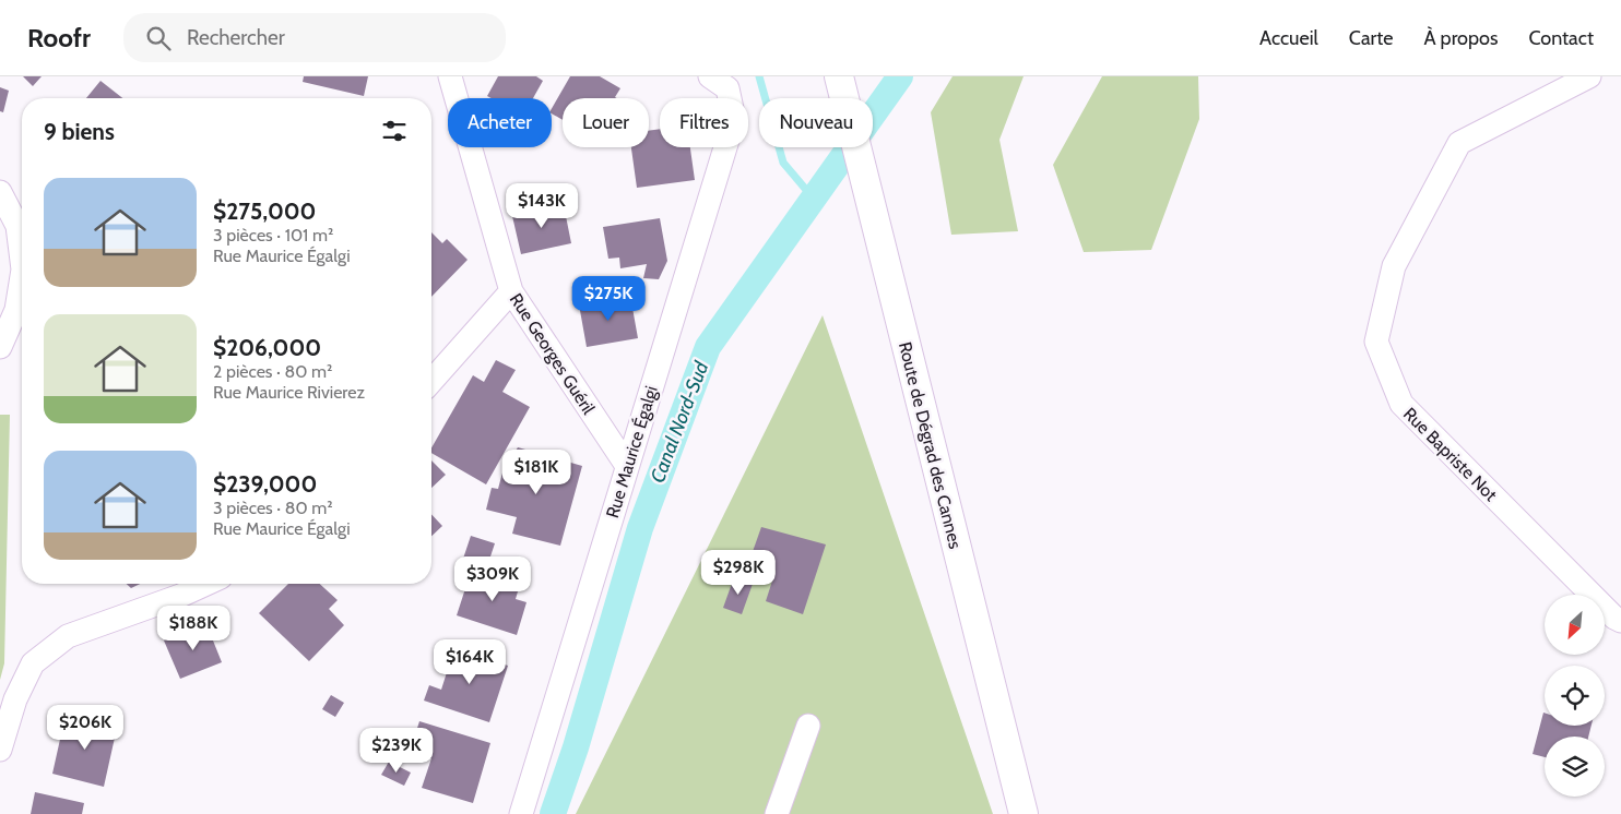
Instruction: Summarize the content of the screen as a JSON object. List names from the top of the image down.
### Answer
{
  "streets": {
    "street": [
      "Rue Georges Guéril",
      "Route de Dégrad des Cannes",
      "Rue Maurice Égalgi",
      "Rue Bapriste Not"
    ]
  },
  "crossings": [
    ["Rue Georges Guéril", "Rue Maurice Égalgi"]
  ],
  "water": ["Canal Nord-Sud"],
  "north": "bottom left",
  "page": {
    "header": "Roofr",
    "search": "Rechercher",
    "nav": [
      "Accueil",
      "Carte",
      "À propos",
      "Contact"
    ],
    "chip": [
      "Acheter",
      "Louer",
      "Filtres",
      "Nouveau"
    ],
    "heading": "9 biens",
    "list": [
      {
        "name": "$275,000",
        "note": "3 pièces · 101 m² · Rue Maurice Égalgi"
      },
      {
        "name": "$206,000",
        "note": "2 pièces · 80 m² · Rue Maurice Rivierez"
      },
      {
        "name": "$239,000",
        "note": "3 pièces · 80 m² · Rue Maurice Égalgi"
      }
    ],
    "price": [
      "$143K",
      "$275K",
      "$181K",
      "$298K",
      "$309K",
      "$188K",
      "$164K",
      "$206K",
      "$239K"
    ]
  }
}
